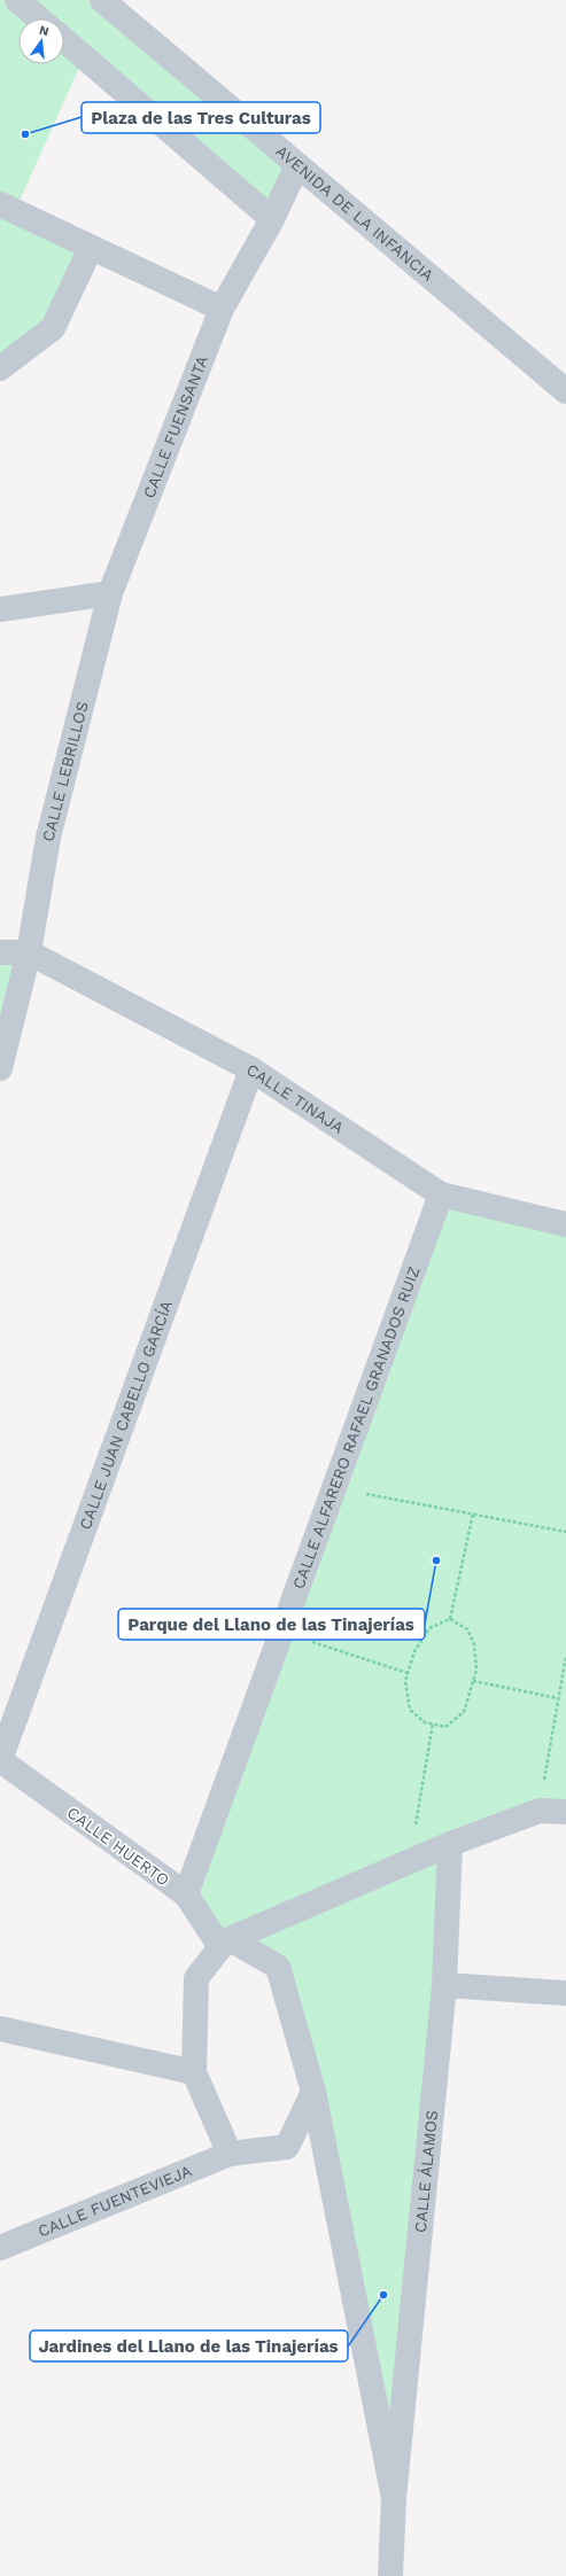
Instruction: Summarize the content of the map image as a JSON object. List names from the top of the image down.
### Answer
{
  "streets": {
    "street": [
      "AVENIDA DE LA INFANCIA",
      "CALLE FUENSANTA",
      "CALLE LEBRILLOS",
      "CALLE TINAJA",
      "CALLE JUAN CABELLO GARCÍA",
      "CALLE ALFARERO RAFAEL GRANADOS RUIZ",
      "CALLE HUERTO",
      "CALLE ÁLAMOS",
      "CALLE FUENTEVIEJA"
    ]
  },
  "crossings": [
    ["AVENIDA DE LA INFANCIA", "CALLE FUENSANTA"],
    ["CALLE FUENSANTA", "CALLE LEBRILLOS"],
    ["CALLE LEBRILLOS", "CALLE TINAJA"],
    ["CALLE TINAJA", "CALLE JUAN CABELLO GARCÍA"],
    ["CALLE TINAJA", "CALLE ALFARERO RAFAEL GRANADOS RUIZ"],
    ["CALLE JUAN CABELLO GARCÍA", "CALLE HUERTO"],
    ["CALLE ALFARERO RAFAEL GRANADOS RUIZ", "CALLE HUERTO"],
    ["CALLE HUERTO", "CALLE ÁLAMOS"],
    ["CALLE ÁLAMOS", "CALLE FUENTEVIEJA"]
  ],
  "places": ["Plaza de las Tres Culturas", "Parque del Llano de las Tinajerías", "Jardines del Llano de las Tinajerías"],
  "north": "top"
}
